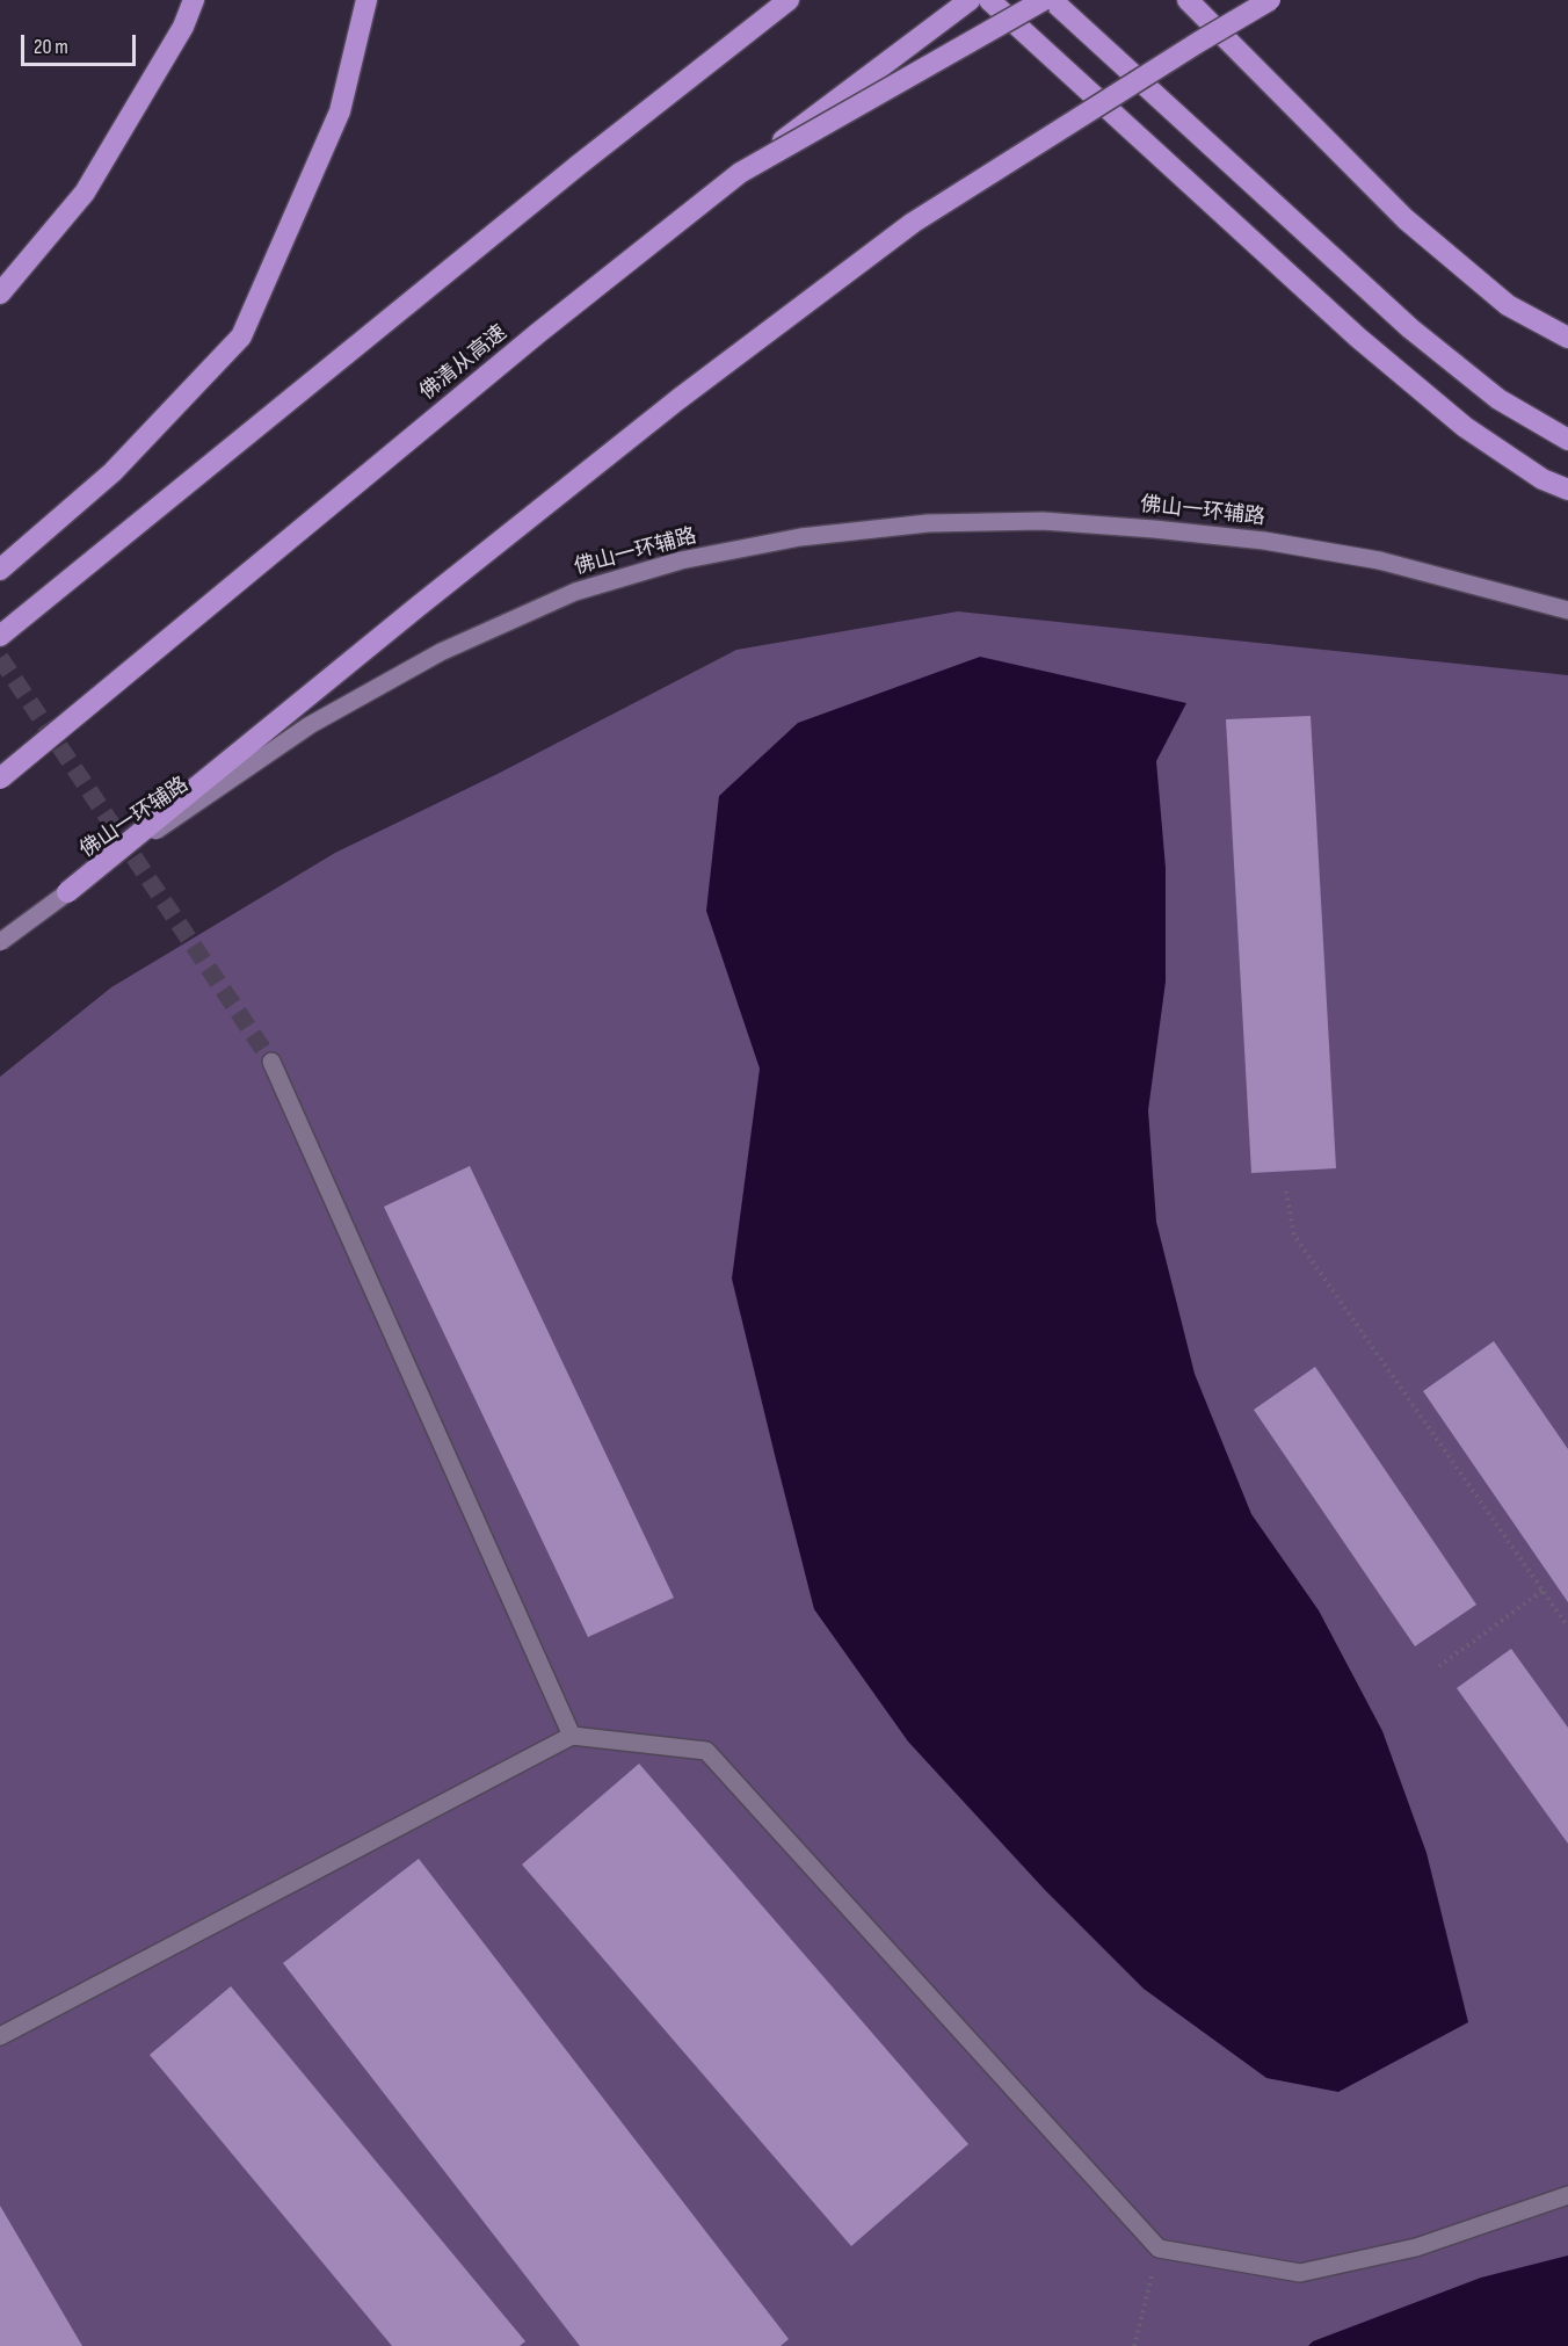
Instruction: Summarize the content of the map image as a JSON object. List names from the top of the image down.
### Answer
{
  "streets": {
    "highway": ["佛清从高速"],
    "main road": ["佛山一环辅路"]
  },
  "scale_bar": "20 m"
}
